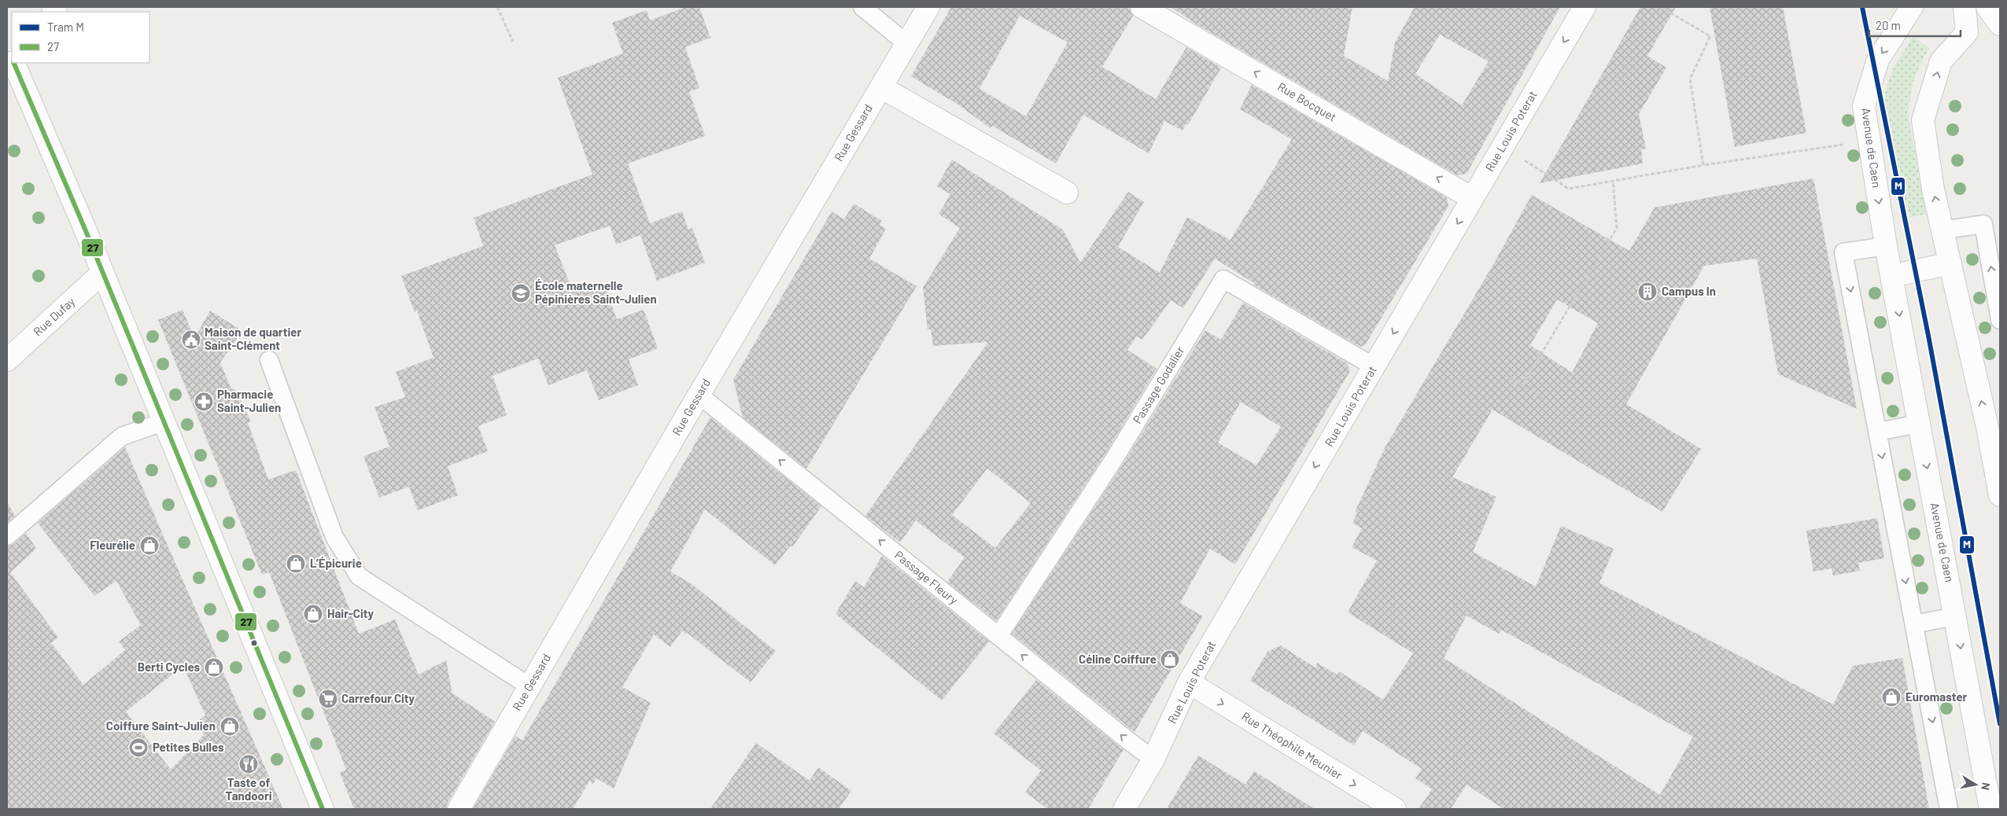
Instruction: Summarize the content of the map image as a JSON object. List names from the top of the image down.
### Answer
{
  "streets": {
    "street": [
      "Rue Bocquet",
      "Rue Louis Poterat",
      "Rue Gessard",
      "Avenue de Caen",
      "Rue Dufay",
      "Rue Théophile Meunier"
    ],
    "lane": ["Passage Godalier", "Passage Fleury"]
  },
  "crossings": [
    ["Rue Bocquet", "Rue Louis Poterat"],
    ["Rue Louis Poterat", "Passage Godalier"],
    ["Rue Louis Poterat", "Passage Fleury"],
    ["Rue Louis Poterat", "Rue Théophile Meunier"],
    ["Rue Gessard", "Passage Fleury"],
    ["Passage Godalier", "Passage Fleury"]
  ],
  "one_way": [
    "Rue Bocquet",
    "Rue Louis Poterat",
    "Passage Fleury",
    "Rue Théophile Meunier"
  ],
  "places": {
    "building": ["Campus In"],
    "school or university": ["École maternelle Pépinières Saint-Julien"],
    "public building": ["Maison de quartier Saint-Clément"],
    "pharmacy": ["Pharmacie Saint-Julien"],
    "shop": [
      "Fleurélie",
      "L’Épicurie",
      "Hair-City",
      "Céline Coiffure",
      "Berti Cycles",
      "Euromaster",
      "Coiffure Saint-Julien"
    ],
    "supermarket": ["Carrefour City"],
    "sports": ["Petites Bulles"],
    "restaurant": ["Taste of Tandoori"]
  },
  "lines": ["tram line M", "transit line 27"],
  "legend": ["Tram M", "27"],
  "scale_bar": "20 m",
  "north": "right"
}
